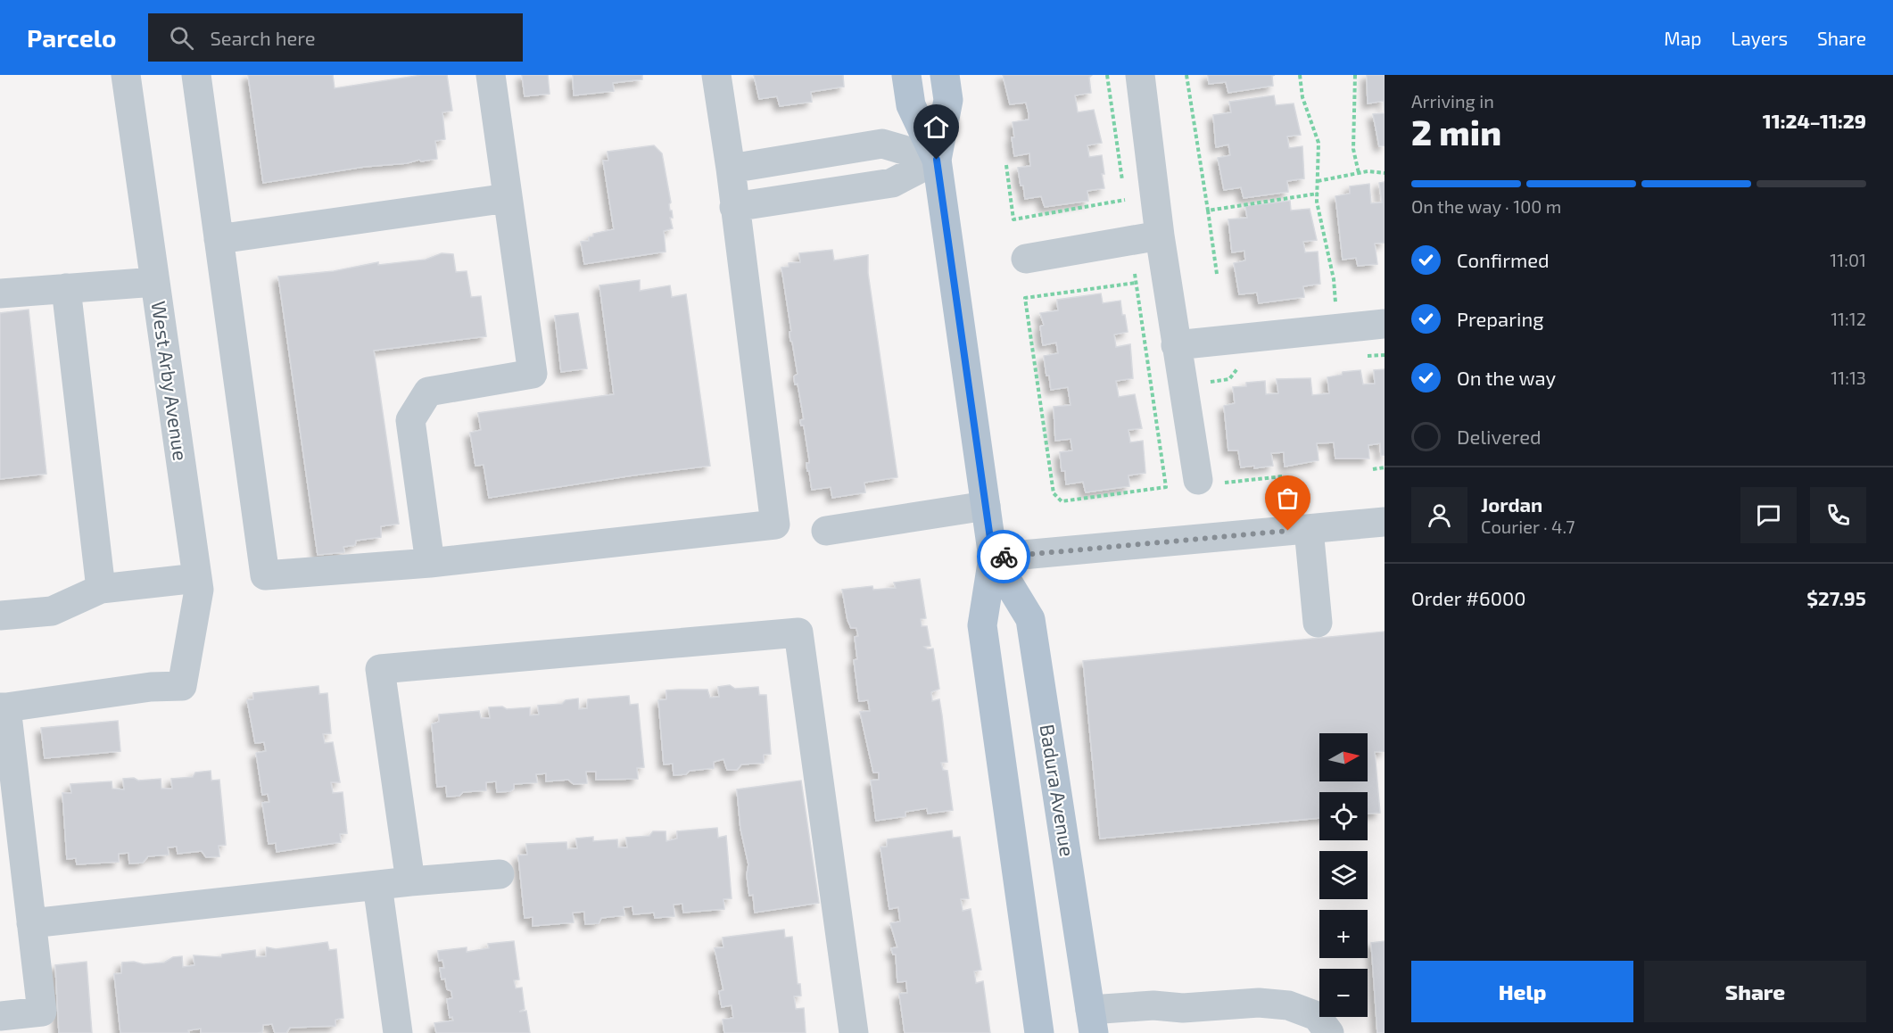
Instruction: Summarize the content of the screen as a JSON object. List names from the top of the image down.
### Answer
{
  "streets": {
    "main road": ["Badura Avenue"],
    "street": ["West Arby Avenue"]
  },
  "north": "right",
  "page": {
    "header": "Parcelo",
    "search": "Search here",
    "nav": ["Map", "Layers", "Share"],
    "heading": ["2 min", "Arriving in", "11:24–11:29"],
    "panel": [
      "Jordan",
      "Courier · 4.7",
      "Order #6000",
      "$27.95"
    ],
    "bar": "On the way · 100 m",
    "list": [
      ["Confirmed", "11:01"],
      ["Preparing", "11:12"],
      ["On the way", "11:13"],
      "Delivered"
    ],
    "map_buttons": ["+", "−"],
    "buttons": ["Help", "Share"]
  }
}
